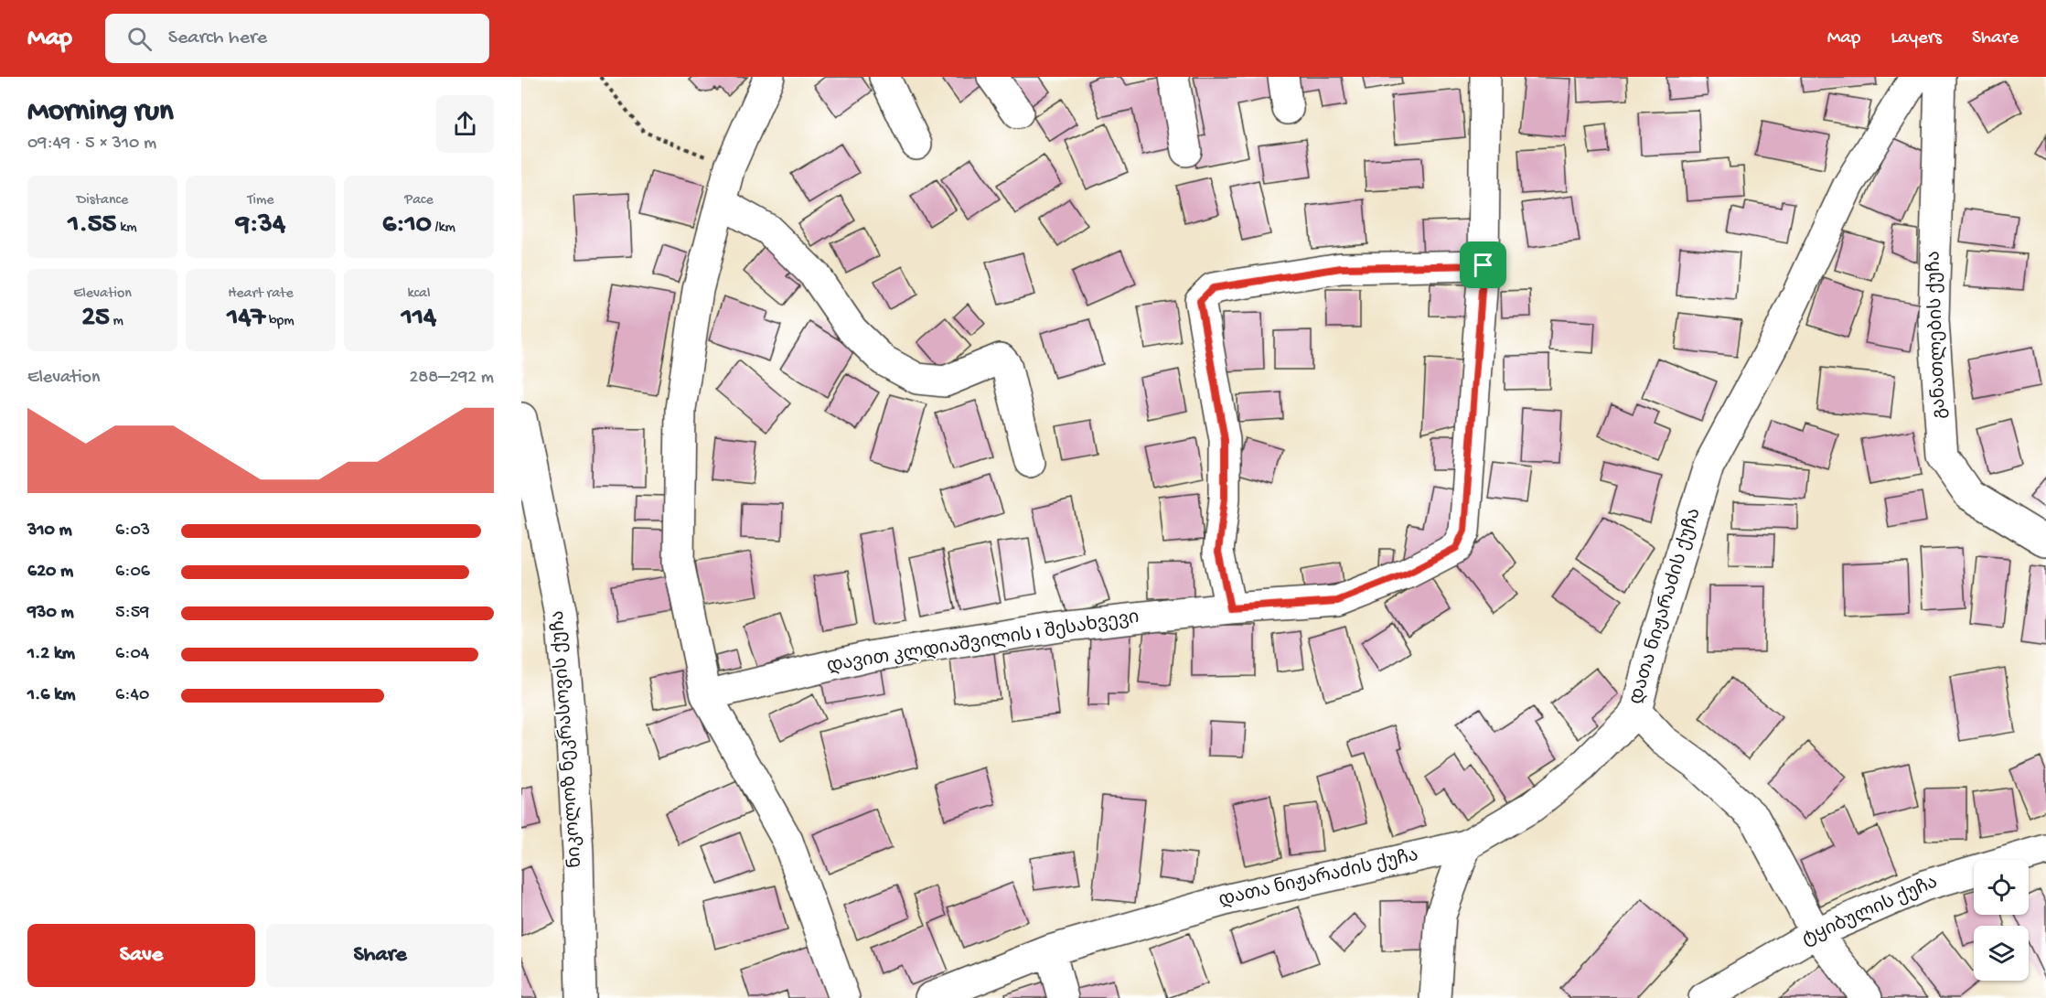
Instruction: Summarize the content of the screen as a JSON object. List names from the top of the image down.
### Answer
{
  "streets": {
    "street": [
      "განათლების ქუჩა",
      "დათა ნიჟარაძის ქუჩა",
      "დავით კლდიაშვილის I შესახვევი",
      "ნიკოლოზ ნეკრასოვის ქუჩა",
      "ტყიბულის ქუჩა"
    ]
  },
  "page": {
    "header": "Map",
    "search": "Search here",
    "nav": ["Map", "Layers", "Share"],
    "heading": ["Morning run", "09:49 · 5 × 310 m"],
    "stats": [
      ["Distance", "1.55 km"],
      ["Time", "9:34"],
      ["Pace", "6:10 /km"],
      ["Elevation", "25 m"],
      ["Heart rate", "147 bpm"],
      ["kcal", "114"]
    ],
    "chart": ["Elevation", "288–292 m"],
    "list": [
      {
        "name": "310 m",
        "note": "6:03"
      },
      {
        "name": "620 m",
        "note": "6:06"
      },
      {
        "name": "930 m",
        "note": "5:59"
      },
      {
        "name": "1.2 km",
        "note": "6:04"
      },
      {
        "name": "1.6 km",
        "note": "6:40"
      }
    ],
    "buttons": ["Save", "Share"]
  }
}
